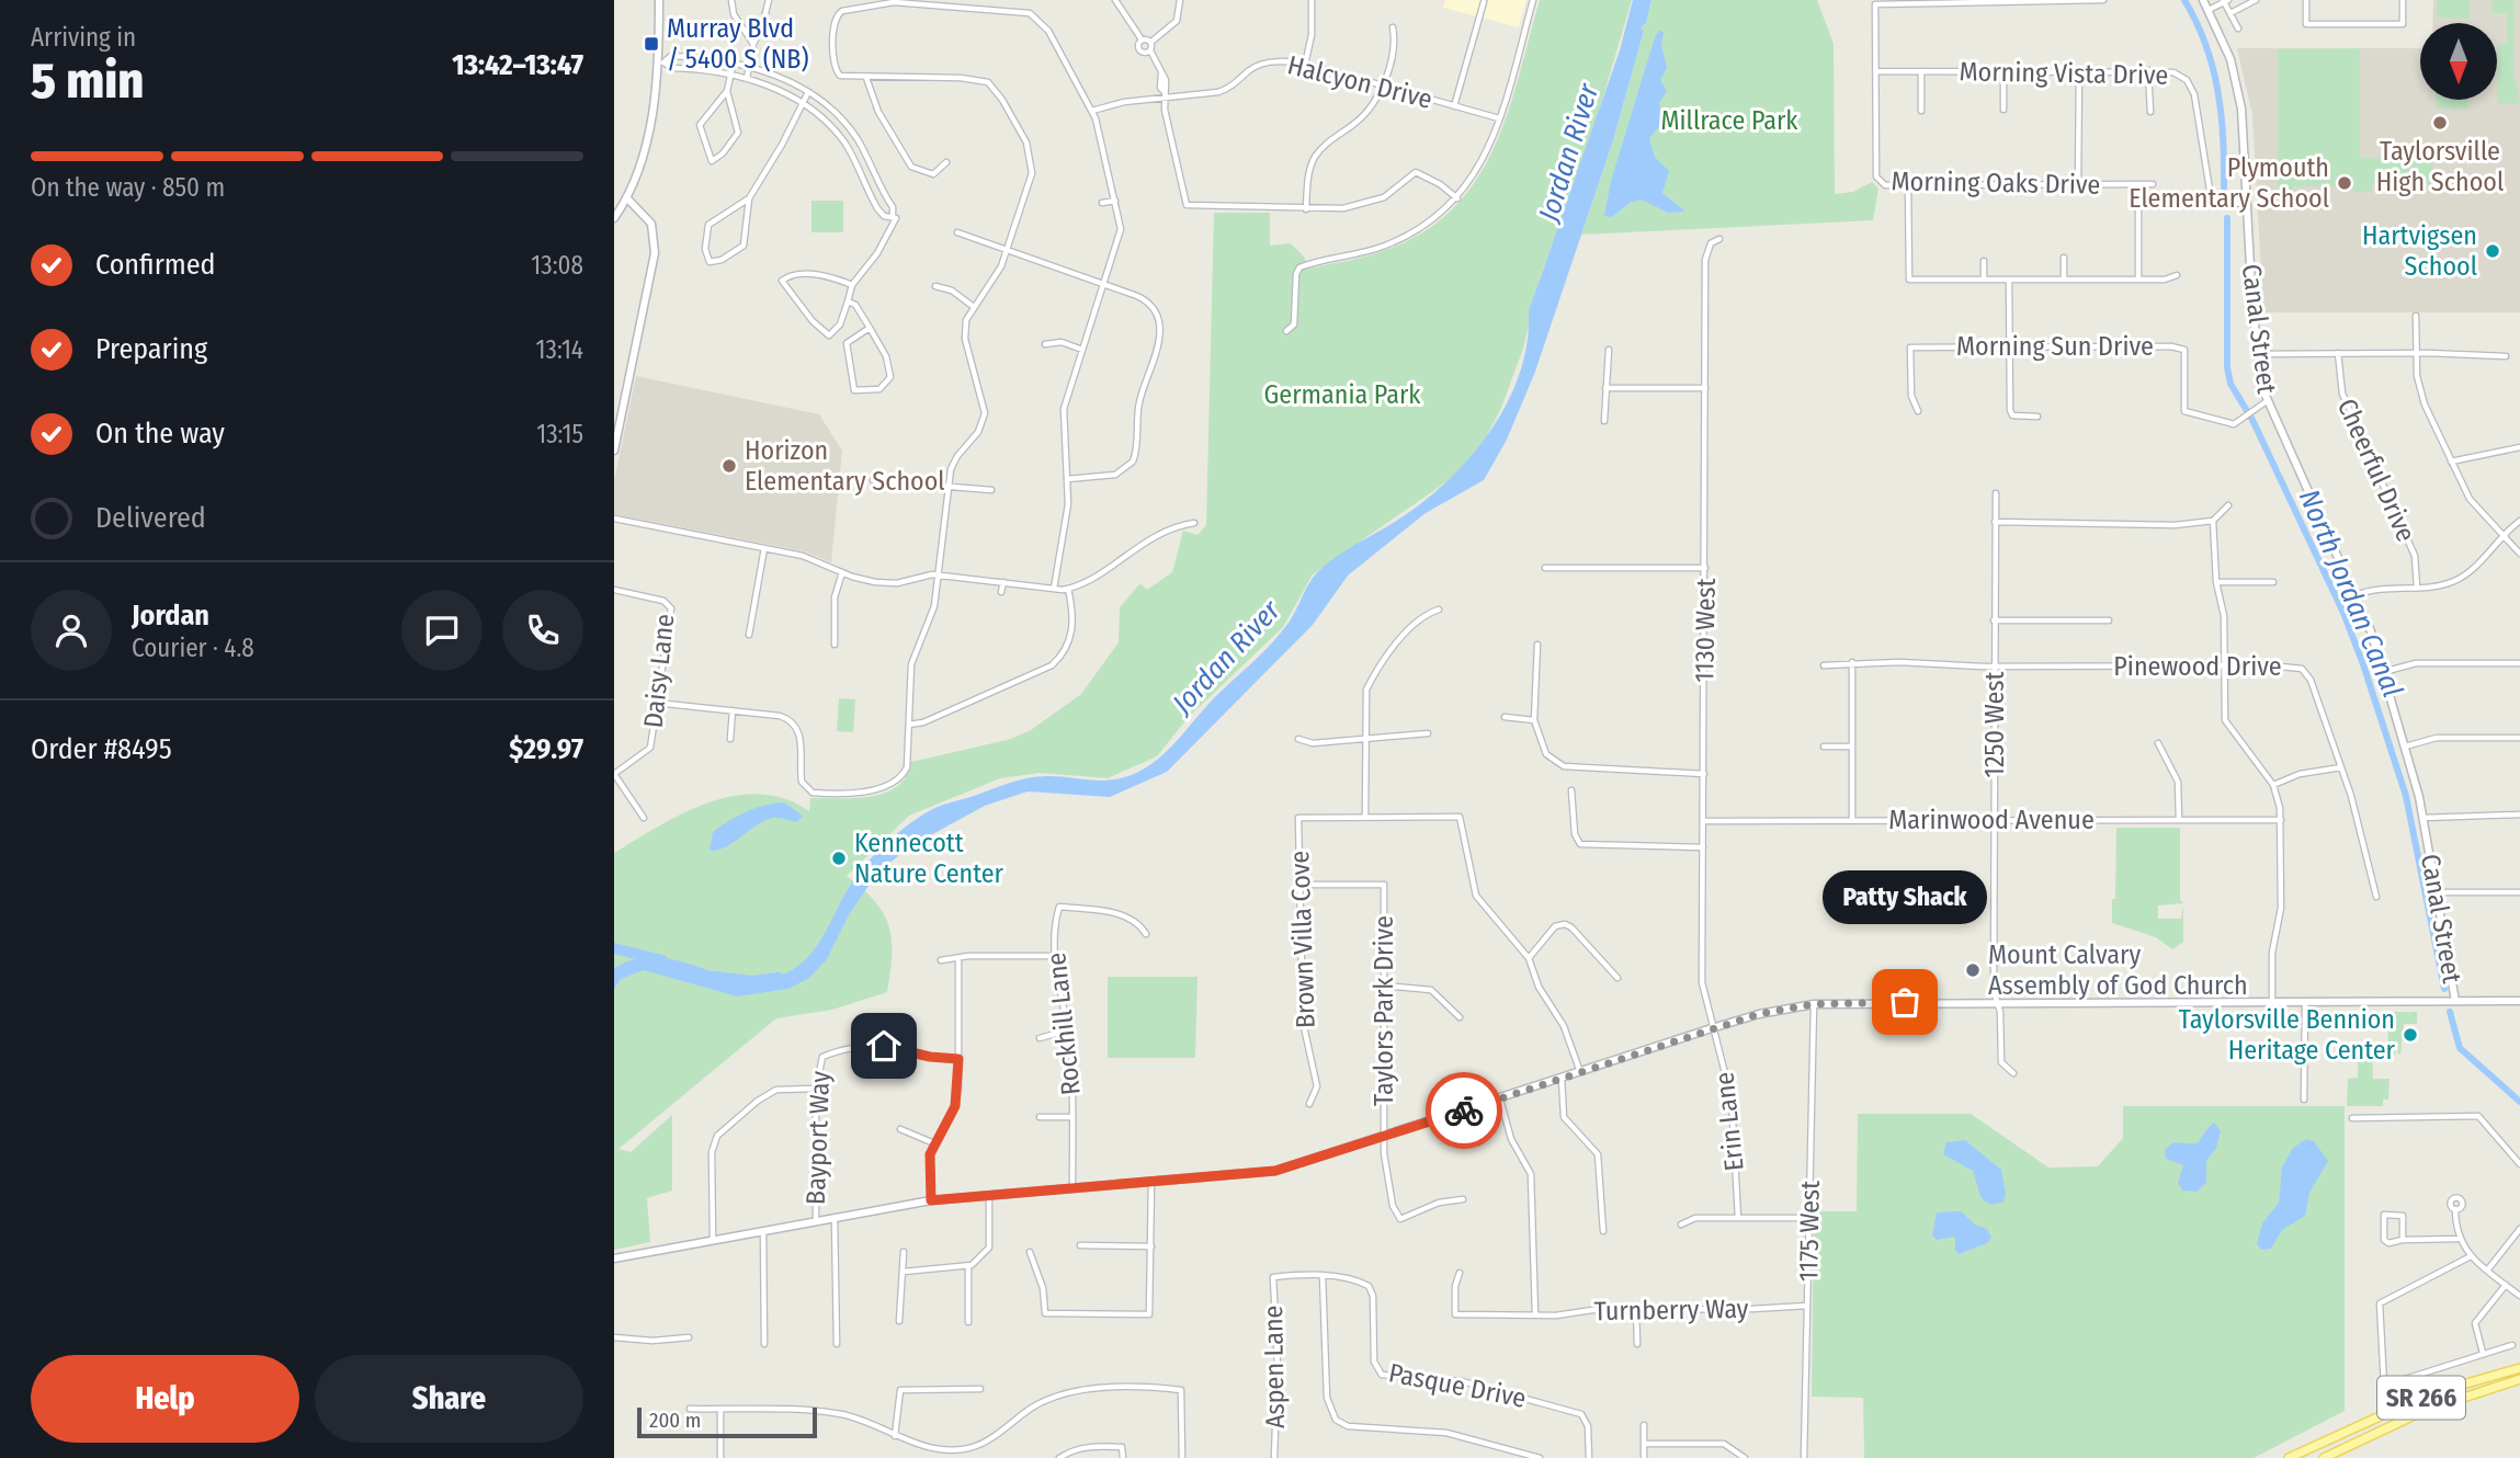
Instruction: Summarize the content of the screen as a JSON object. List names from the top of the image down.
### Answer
{
  "streets": {
    "main road": ["SR 266"],
    "street": [
      "Morning Vista Drive",
      "Halcyon Drive",
      "Morning Oaks Drive",
      "Canal Street",
      "Morning Sun Drive",
      "Cheerful Drive",
      "1130 West",
      "Pinewood Drive",
      "Daisy Lane",
      "1250 West",
      "Marinwood Avenue",
      "Brown Villa Cove",
      "Taylors Park Drive",
      "Rockhill Lane",
      "Erin Lane",
      "Bayport Way",
      "1175 West",
      "Turnberry Way",
      "Aspen Lane",
      "Pasque Drive"
    ]
  },
  "crossings": [
    ["Morning Vista Drive", "Morning Oaks Drive"],
    ["Morning Vista Drive", "Canal Street"],
    ["Canal Street", "Morning Sun Drive"],
    ["1130 West", "Marinwood Avenue"],
    ["1130 West", "Erin Lane"],
    ["Pinewood Drive", "1250 West"],
    ["1250 West", "Marinwood Avenue"],
    ["Brown Villa Cove", "Taylors Park Drive"],
    ["1175 West", "Turnberry Way"],
    ["Aspen Lane", "Pasque Drive"]
  ],
  "water": ["Jordan River", "North Jordan Canal"],
  "parks": ["Millrace Park", "Germania Park"],
  "places": {
    "transit": ["Murray Blvd / 5400 S (NB)"],
    "other": [
      "Taylorsville High School",
      "Plymouth Elementary School",
      "Hartvigsen School",
      "Horizon Elementary School",
      "Kennecott Nature Center",
      "Mount Calvary Assembly of God Church",
      "Patty Shack",
      "Taylorsville Bennion Heritage Center"
    ]
  },
  "scale_bar": "200 m",
  "north": "bottom",
  "page": {
    "heading": ["5 min", "Arriving in", "13:42–13:47"],
    "panel": [
      "Jordan",
      "Courier · 4.8",
      "Order #8495",
      "$29.97"
    ],
    "bar": "On the way · 850 m",
    "list": [
      ["Confirmed", "13:08"],
      ["Preparing", "13:14"],
      ["On the way", "13:15"],
      "Delivered"
    ],
    "bubble": "Patty Shack",
    "buttons": ["Help", "Share"],
    "scale": "200 m"
  }
}
